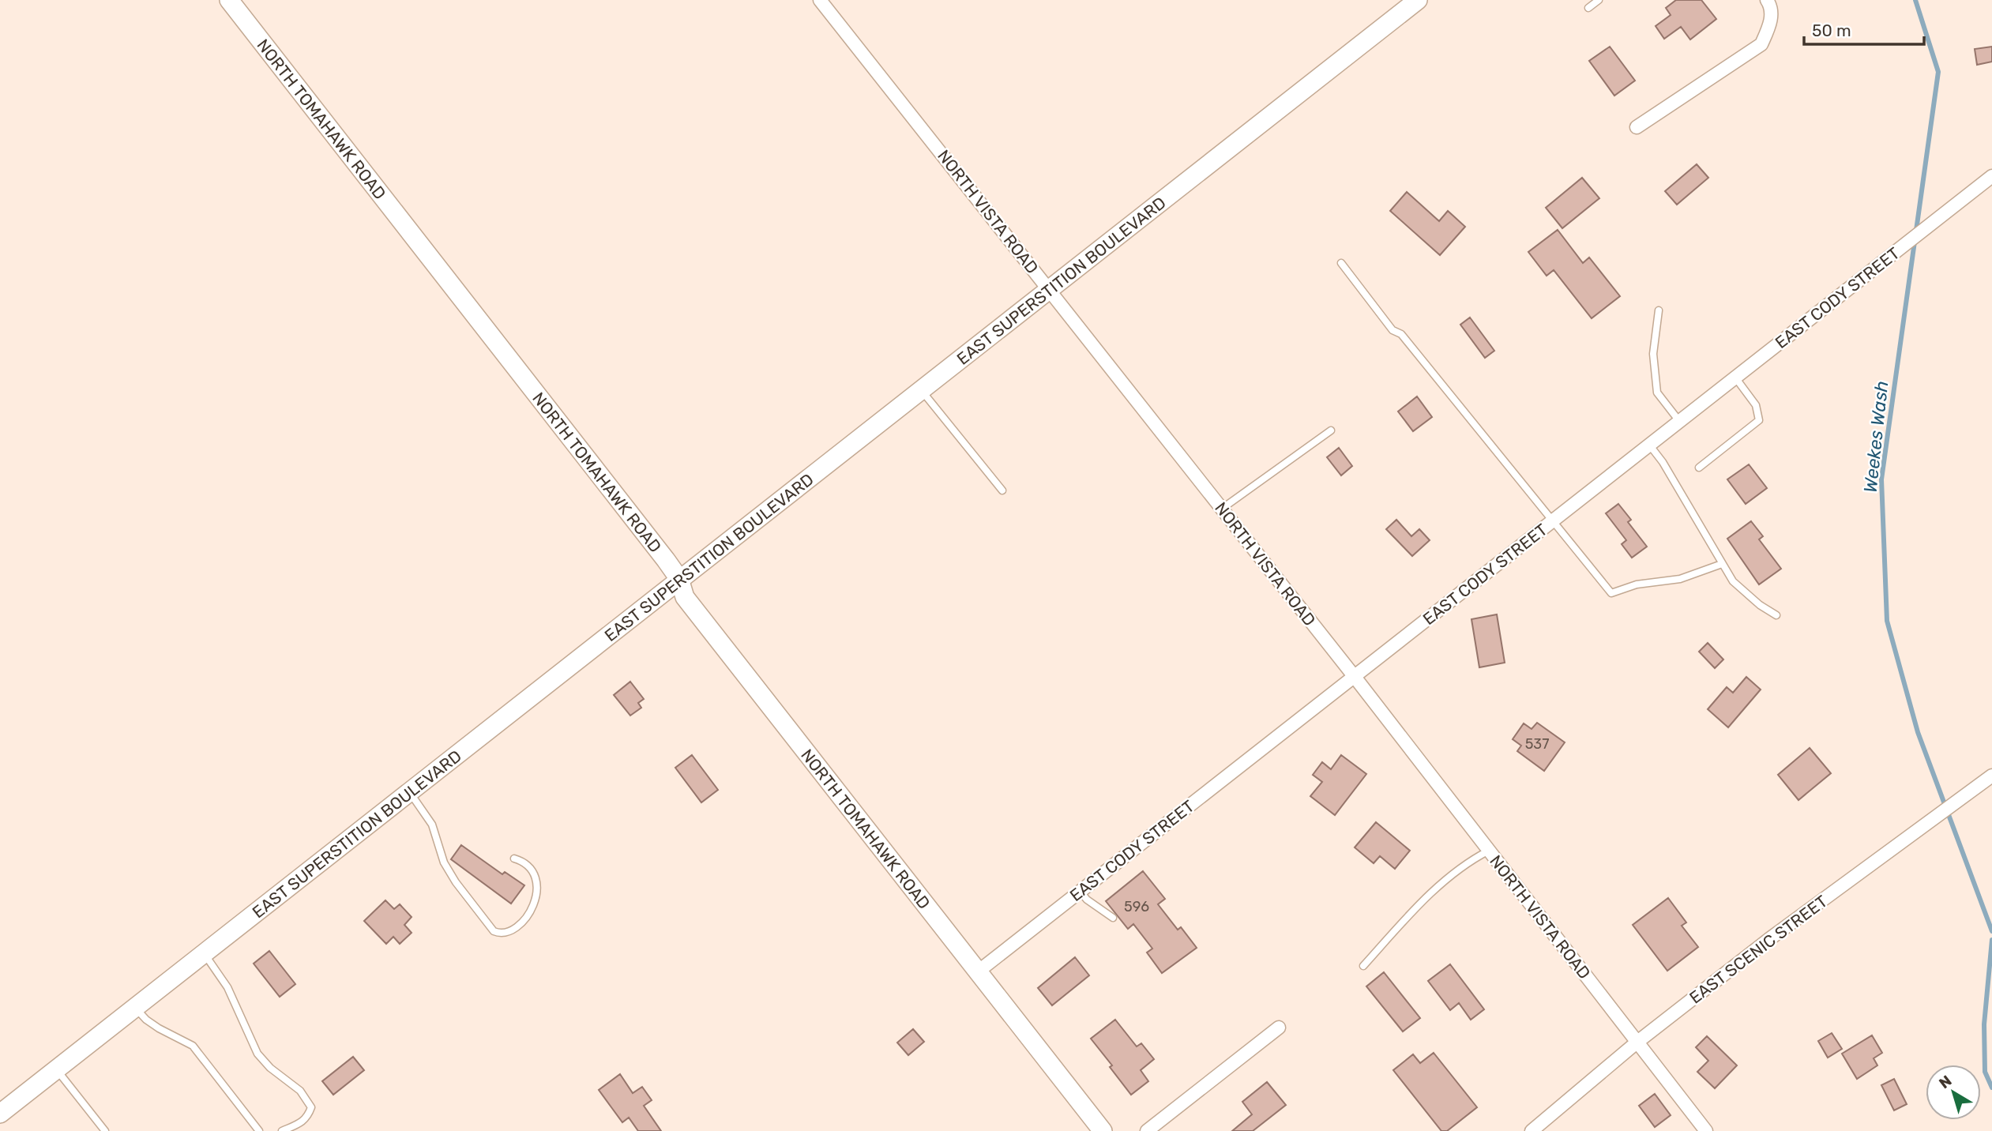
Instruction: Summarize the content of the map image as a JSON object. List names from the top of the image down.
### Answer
{
  "streets": {
    "main road": ["NORTH TOMAHAWK ROAD", "EAST SUPERSTITION BOULEVARD"],
    "street": ["NORTH VISTA ROAD", "EAST CODY STREET", "EAST SCENIC STREET"]
  },
  "crossings": [
    ["NORTH TOMAHAWK ROAD", "EAST SUPERSTITION BOULEVARD"],
    ["NORTH TOMAHAWK ROAD", "EAST CODY STREET"],
    ["NORTH VISTA ROAD", "EAST SUPERSTITION BOULEVARD"],
    ["NORTH VISTA ROAD", "EAST CODY STREET"],
    ["NORTH VISTA ROAD", "EAST SCENIC STREET"]
  ],
  "water": ["Weekes Wash"],
  "house_numbers": ["537", "596"],
  "scale_bar": "50 m",
  "north": "top left"
}
